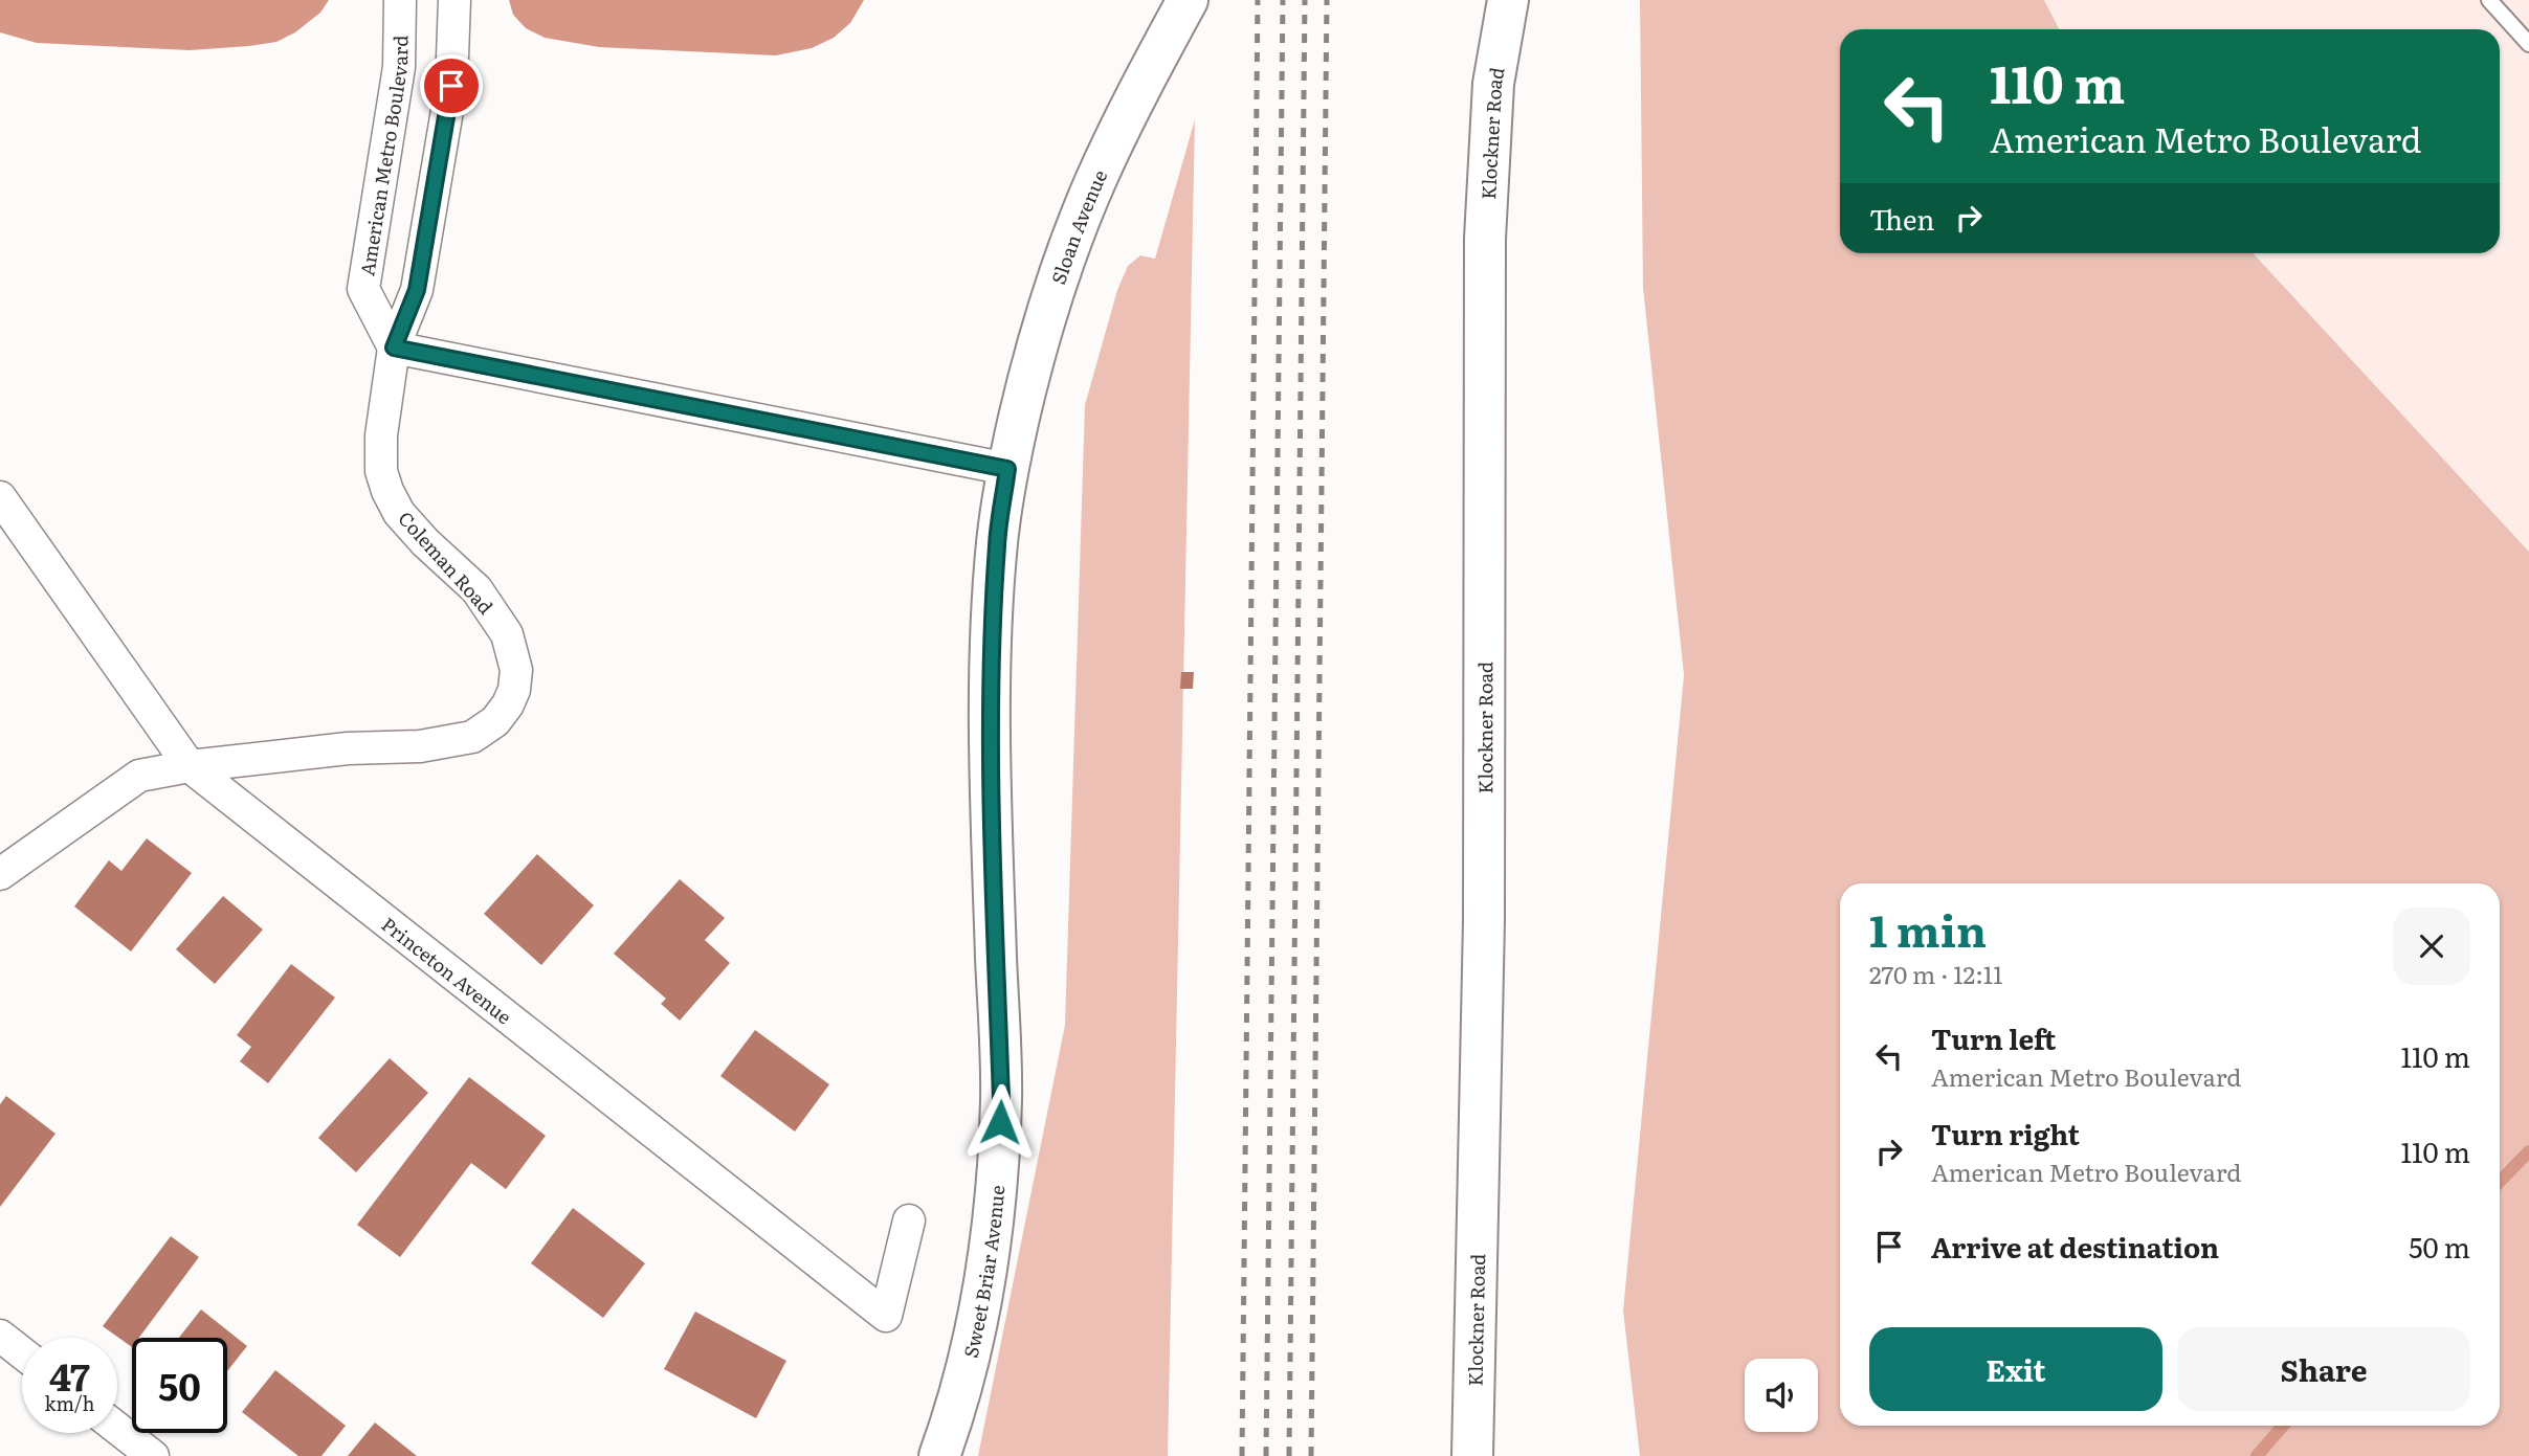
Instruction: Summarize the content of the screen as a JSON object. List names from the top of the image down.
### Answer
{
  "streets": {
    "main road": ["Klockner Road", "Sloan Avenue", "Sweet Briar Avenue"],
    "street": ["American Metro Boulevard", "Coleman Road", "Princeton Avenue"]
  },
  "crossings": [
    ["American Metro Boulevard", "Coleman Road"],
    ["Sloan Avenue", "Sweet Briar Avenue"],
    ["Coleman Road", "Princeton Avenue"]
  ],
  "page": {
    "turn": ["110 m", "American Metro Boulevard"],
    "then": "Then",
    "heading": ["1 min", "270 m · 12:11"],
    "list": [
      {
        "name": "Turn left",
        "note": "American Metro Boulevard",
        "value": "110 m"
      },
      {
        "name": "Turn right",
        "note": "American Metro Boulevard",
        "value": "110 m"
      },
      {
        "name": "Arrive at destination",
        "value": "50 m"
      }
    ],
    "buttons": ["Exit", "Share"],
    "speed": "47 km/h",
    "limit": "50"
  }
}
